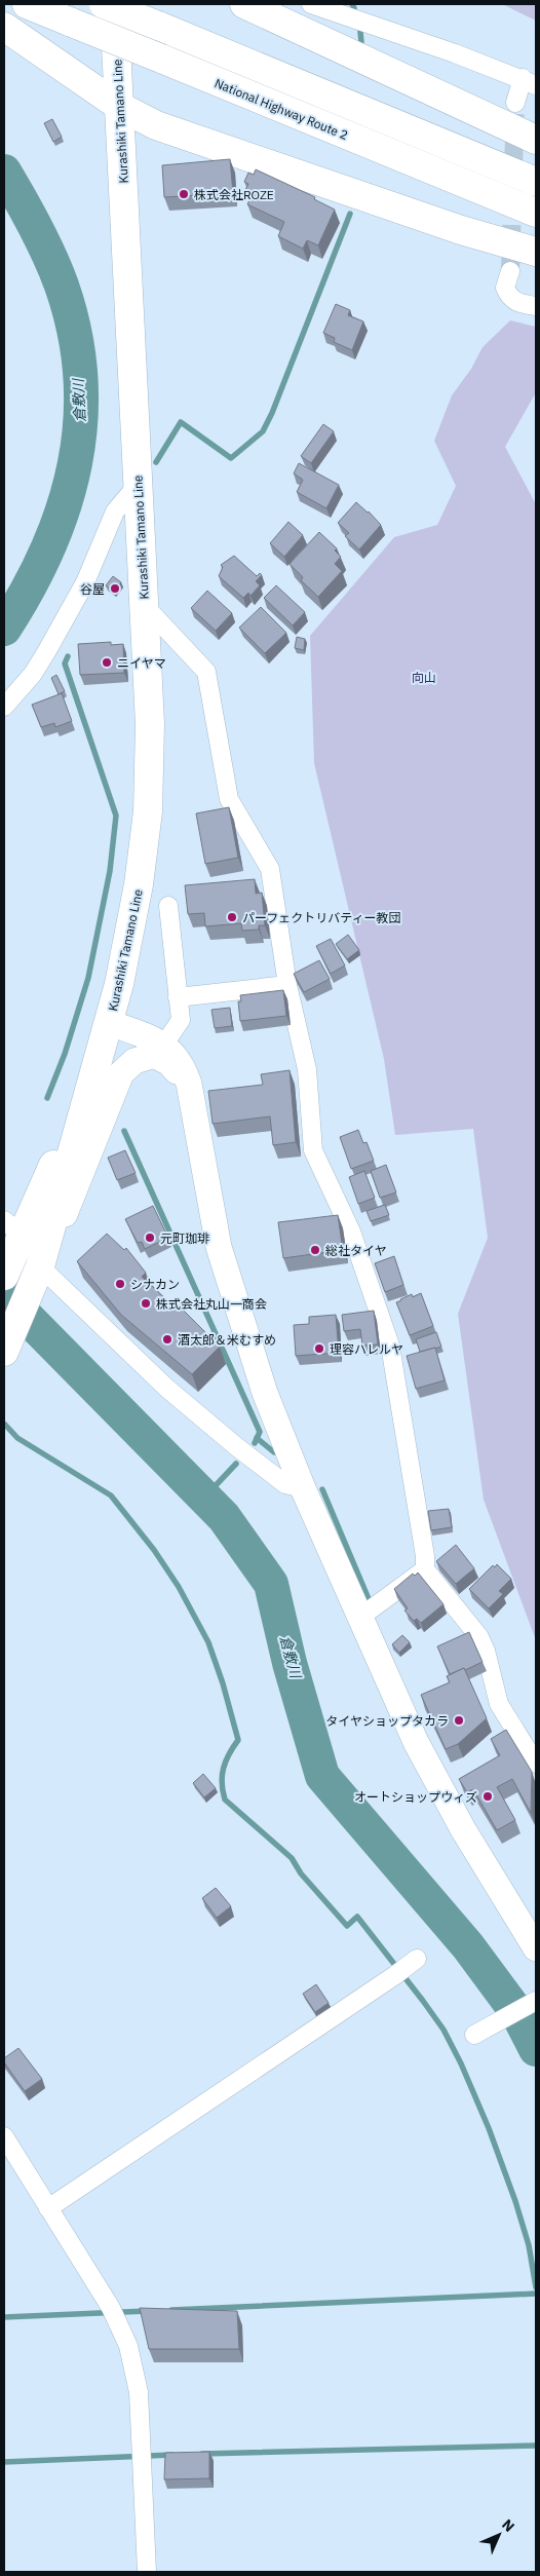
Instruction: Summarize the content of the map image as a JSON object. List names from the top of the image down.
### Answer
{
  "streets": {
    "main road": ["National Highway Route 2", "Kurashiki Tamano Line"]
  },
  "water": ["倉敷川"],
  "parks": ["向山"],
  "places": [
    "株式会社ROZE",
    "谷屋",
    "ニイヤマ",
    "パーフェクトリバティー教団",
    "元町珈琲",
    "総社タイヤ",
    "シナカン",
    "株式会社丸山一商会",
    "酒太郎＆米むすめ",
    "理容ハレルヤ",
    "タイヤショップタカラ",
    "オートショップウィズ"
  ],
  "north": "top right"
}
